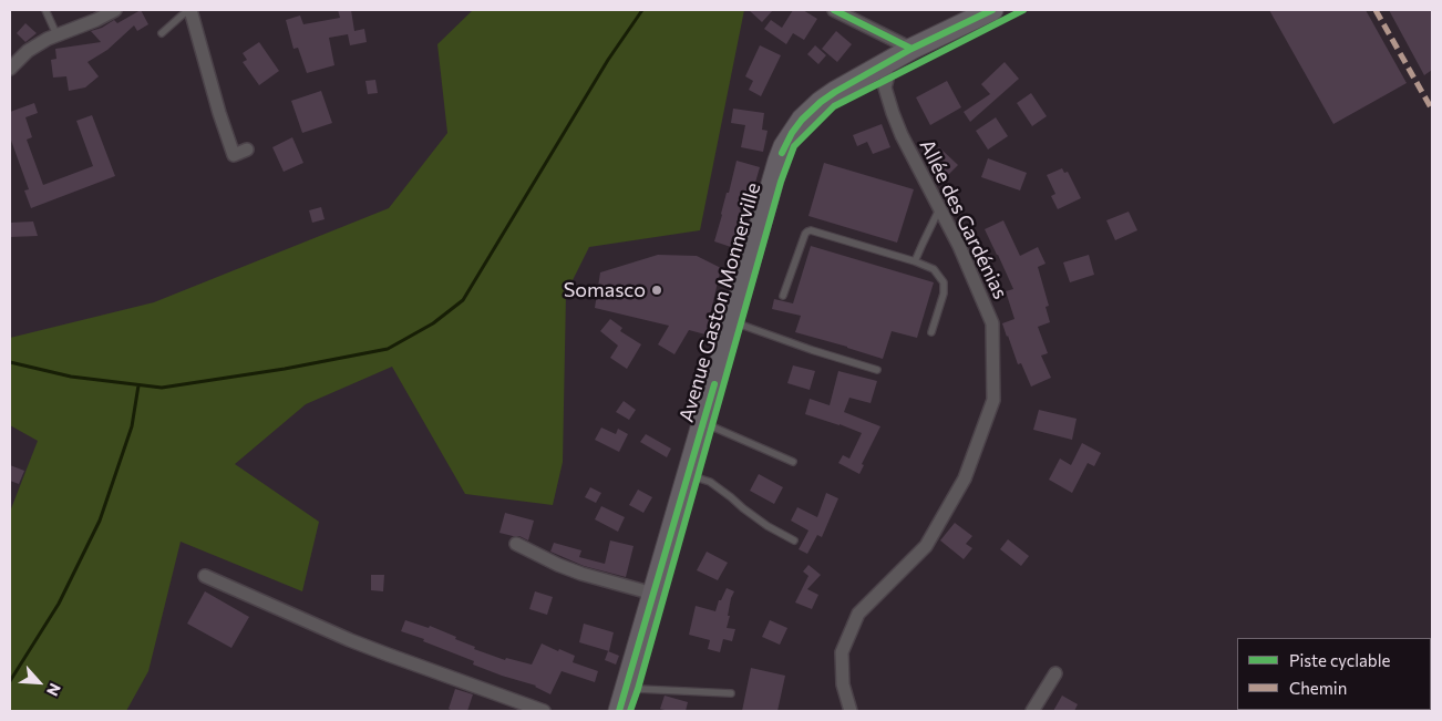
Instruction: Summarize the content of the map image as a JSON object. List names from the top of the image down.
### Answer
{
  "streets": {
    "main road": ["Avenue Gaston Monnerville"],
    "street": ["Allée des Gardénias"]
  },
  "crossings": [
    ["Allée des Gardénias", "Avenue Gaston Monnerville"]
  ],
  "places": ["Somasco"],
  "legend": ["Piste cyclable", "Chemin"],
  "north": "bottom right"
}
